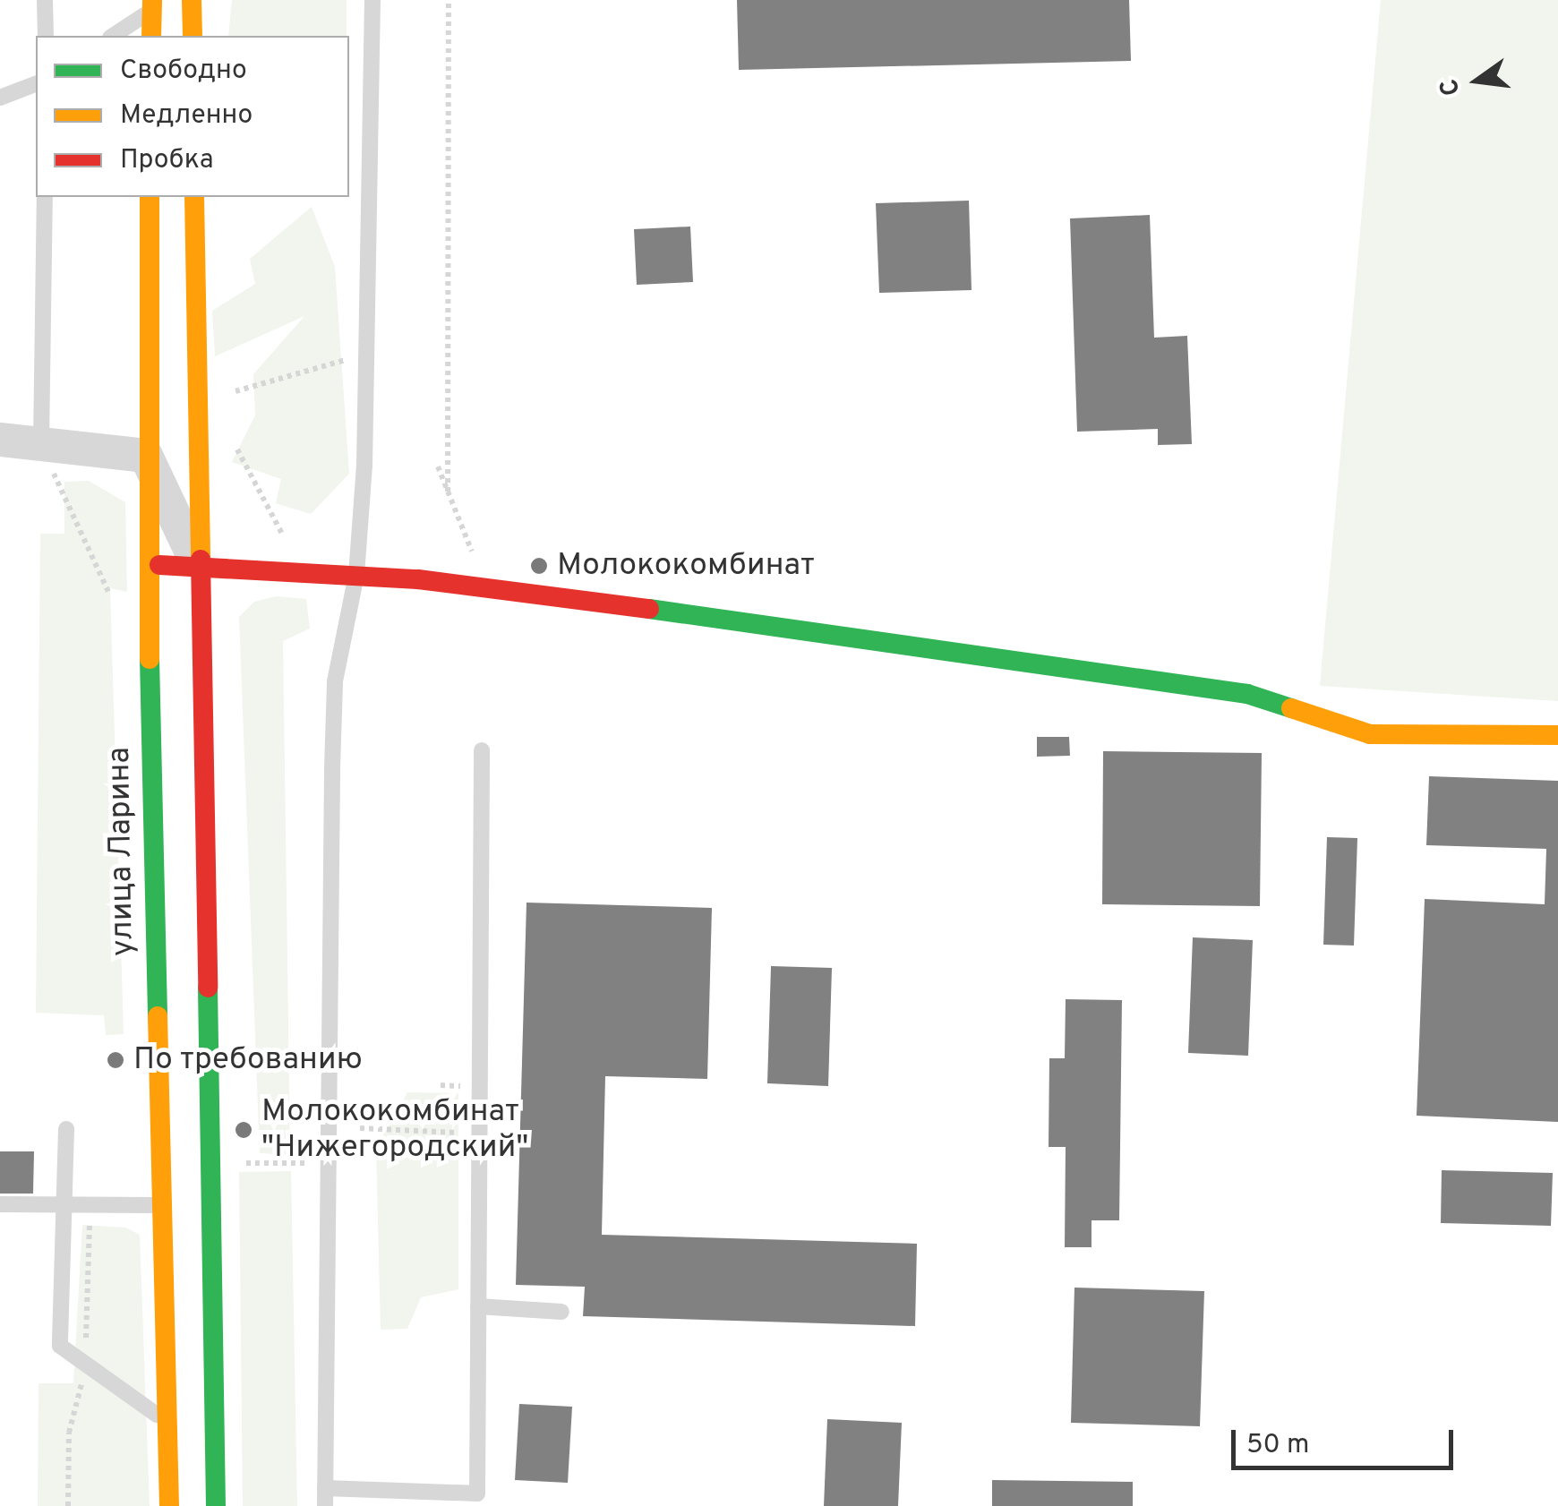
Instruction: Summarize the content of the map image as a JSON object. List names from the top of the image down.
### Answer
{
  "streets": {
    "main road": ["улица Ларина"]
  },
  "places": ["Молококомбинат", "По требованию", "Молококомбинат \"Нижегородский\""],
  "legend": ["Свободно", "Медленно", "Пробка"],
  "scale_bar": "50 m",
  "north": "left"
}
